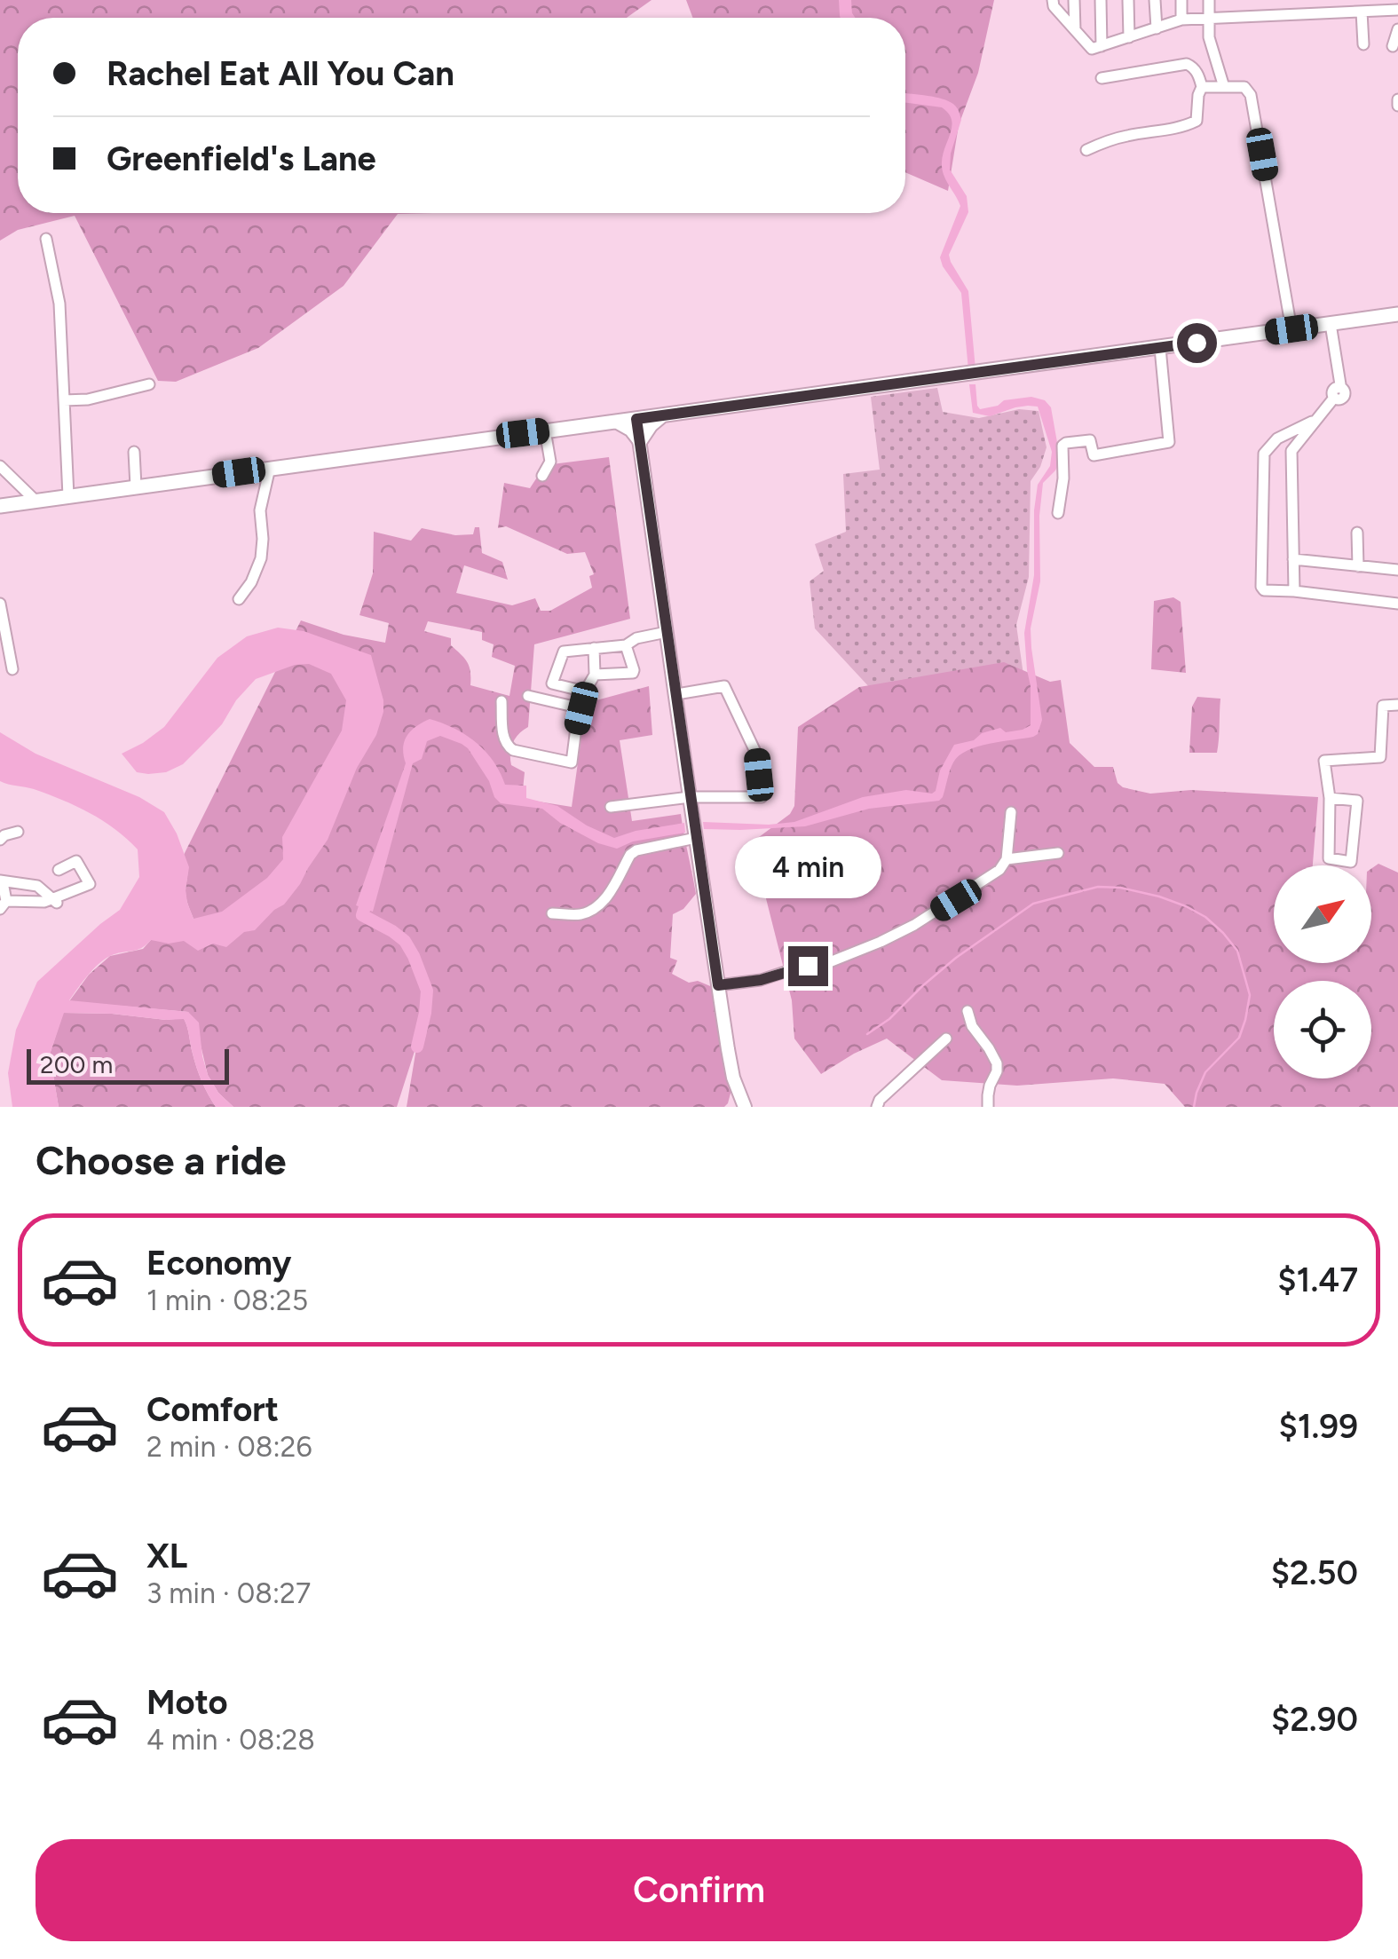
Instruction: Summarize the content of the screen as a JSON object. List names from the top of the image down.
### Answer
{
  "scale_bar": "200 m",
  "north": "top right",
  "page": {
    "banner": ["Rachel Eat All You Can", "Greenfield's Lane"],
    "bubble": "4 min",
    "scale": "200 m",
    "heading": "Choose a ride",
    "list": [
      {
        "name": "Economy",
        "note": "1 min · 08:25",
        "value": "$1.47"
      },
      {
        "name": "Comfort",
        "note": "2 min · 08:26",
        "value": "$1.99"
      },
      {
        "name": "XL",
        "note": "3 min · 08:27",
        "value": "$2.50"
      },
      {
        "name": "Moto",
        "note": "4 min · 08:28",
        "value": "$2.90"
      }
    ],
    "buttons": "Confirm"
  }
}
